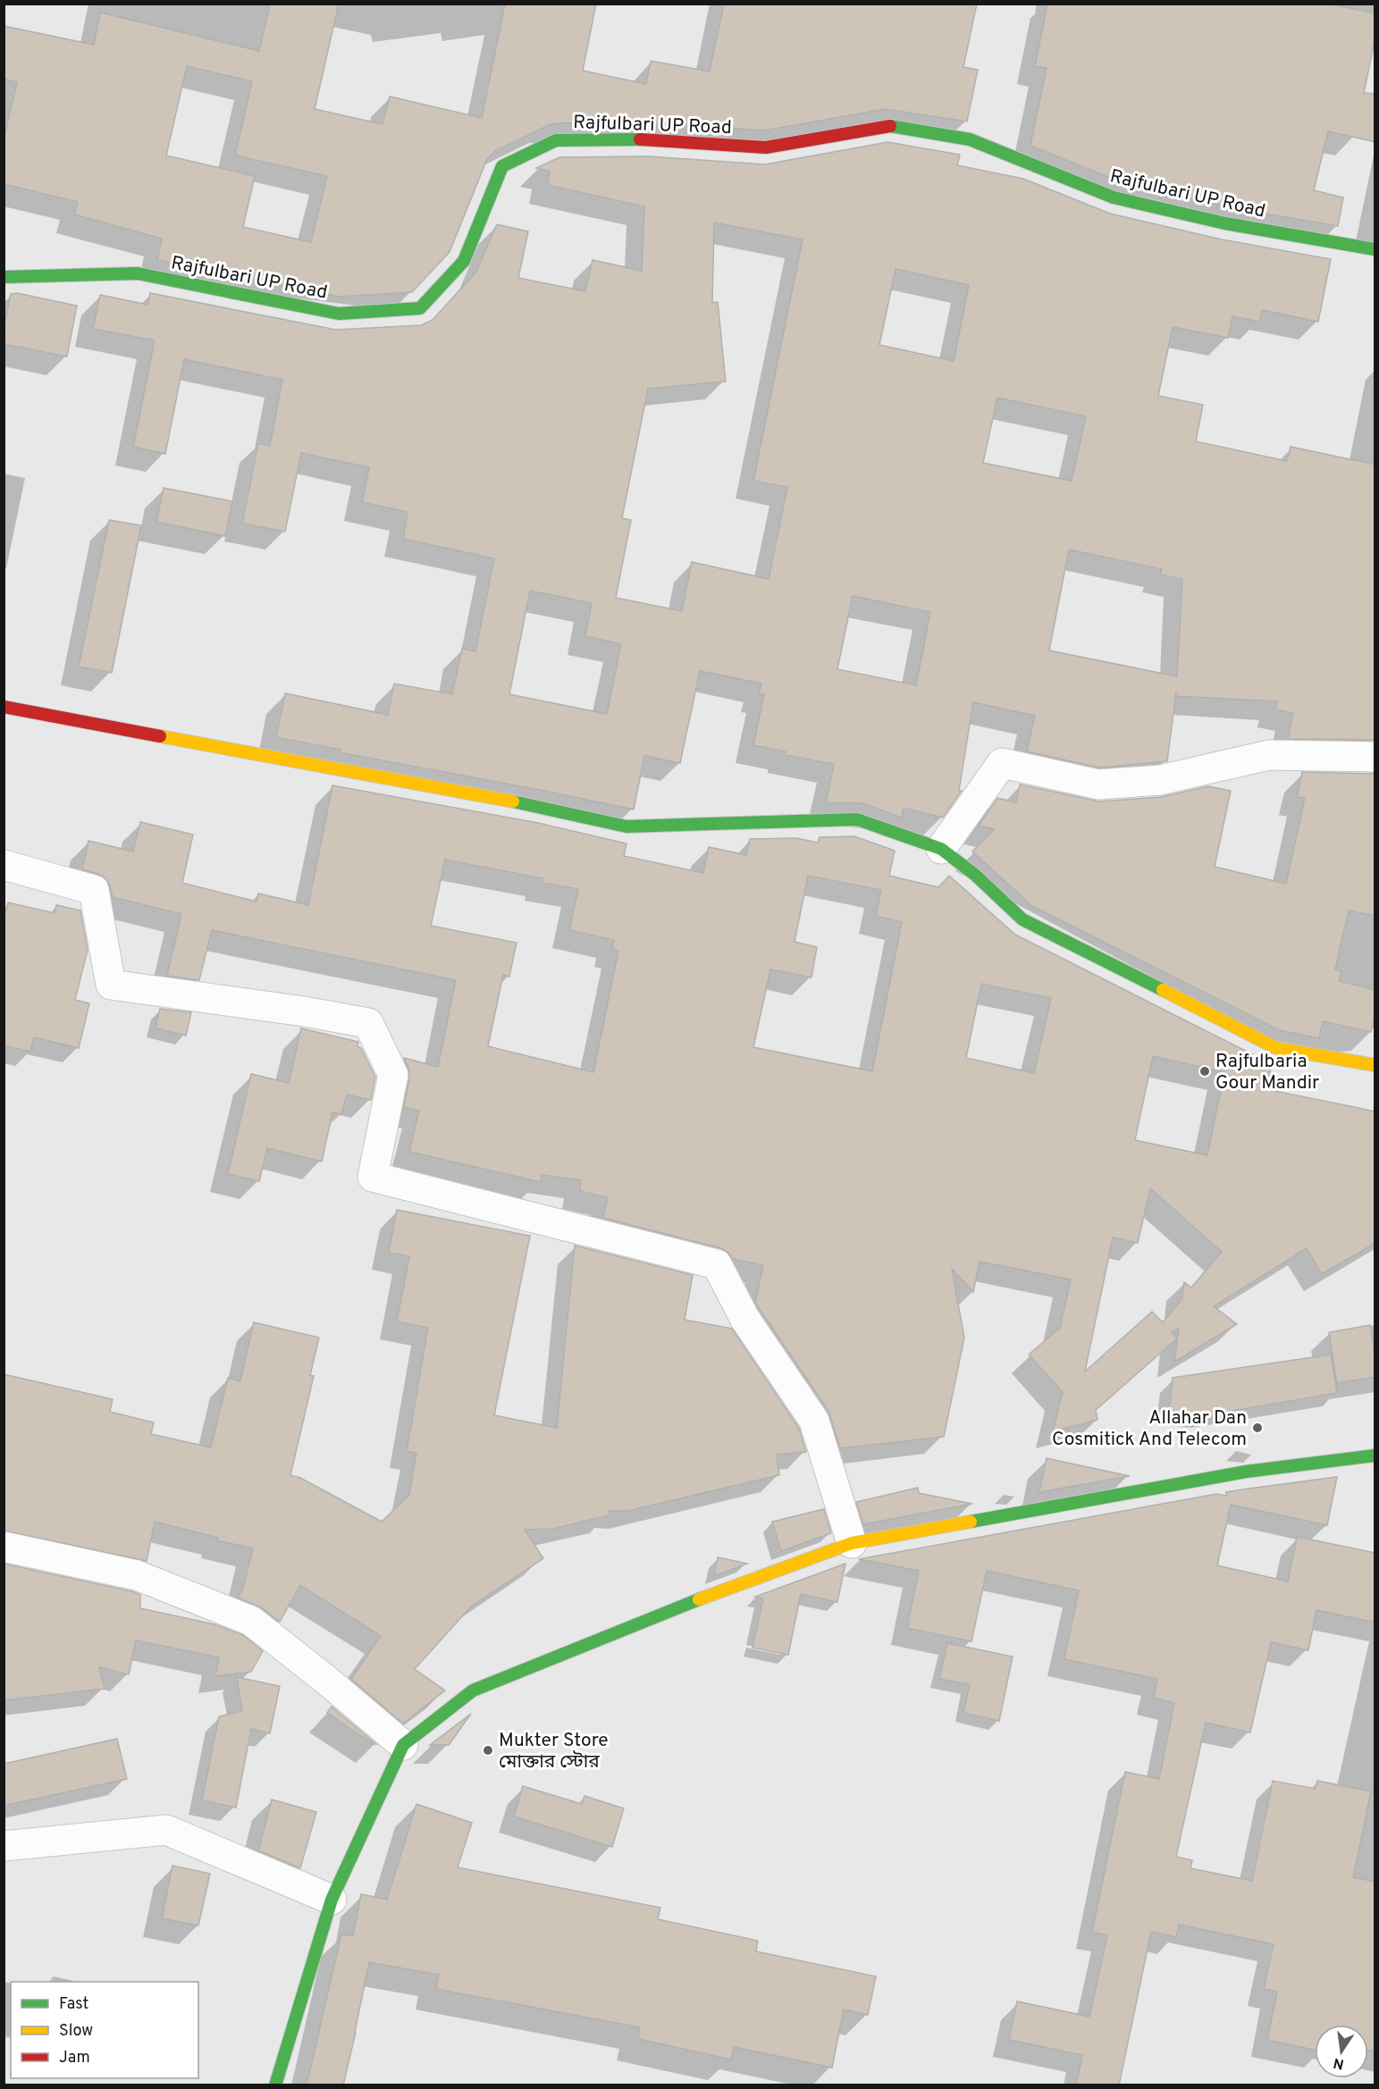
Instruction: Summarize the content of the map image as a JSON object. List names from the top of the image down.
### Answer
{
  "streets": {
    "street": ["Rajfulbari UP Road"]
  },
  "places": ["Rajfulbaria Gour Mandir", "Allahar Dan Cosmitick And Telecom", "Mukter Store মোক্তার স্টোর"],
  "legend": ["Fast", "Slow", "Jam"],
  "north": "bottom"
}
